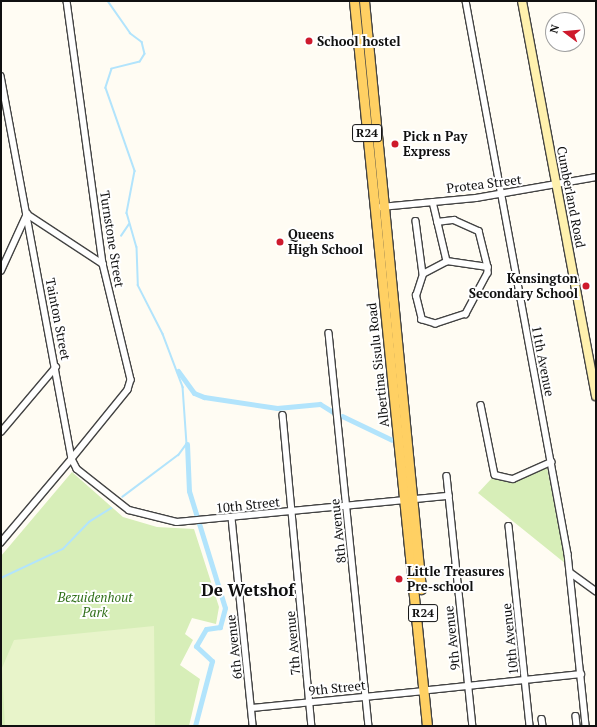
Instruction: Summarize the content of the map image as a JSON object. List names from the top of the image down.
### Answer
{
  "streets": {
    "main road": ["R24", "Albertina Sisulu Road"],
    "street": [
      "Protea Street",
      "Cumberland Road",
      "Turnstone Street",
      "Tainton Street",
      "11th Avenue",
      "10th Street",
      "8th Avenue",
      "9th Avenue",
      "10th Avenue",
      "7th Avenue",
      "6th Avenue",
      "9th Street"
    ]
  },
  "crossings": [
    ["Protea Street", "Cumberland Road"],
    ["Protea Street", "11th Avenue"],
    ["Protea Street", "Albertina Sisulu Road"],
    ["Turnstone Street", "Tainton Street"],
    ["Turnstone Street", "10th Street"],
    ["Tainton Street", "10th Street"],
    ["11th Avenue", "9th Street"],
    ["Albertina Sisulu Road", "10th Street"],
    ["Albertina Sisulu Road", "9th Street"],
    ["10th Street", "8th Avenue"],
    ["10th Street", "9th Avenue"],
    ["10th Street", "7th Avenue"],
    ["10th Street", "6th Avenue"],
    ["8th Avenue", "9th Street"],
    ["9th Avenue", "9th Street"],
    ["10th Avenue", "9th Street"],
    ["7th Avenue", "9th Street"],
    ["6th Avenue", "9th Street"]
  ],
  "districts": ["De Wetshof"],
  "parks": ["Bezuidenhout Park"],
  "places": [
    "School hostel",
    "Pick n Pay Express",
    "Queens High School",
    "Kensington Secondary School",
    "Little Treasures Pre-school"
  ],
  "north": "left"
}
